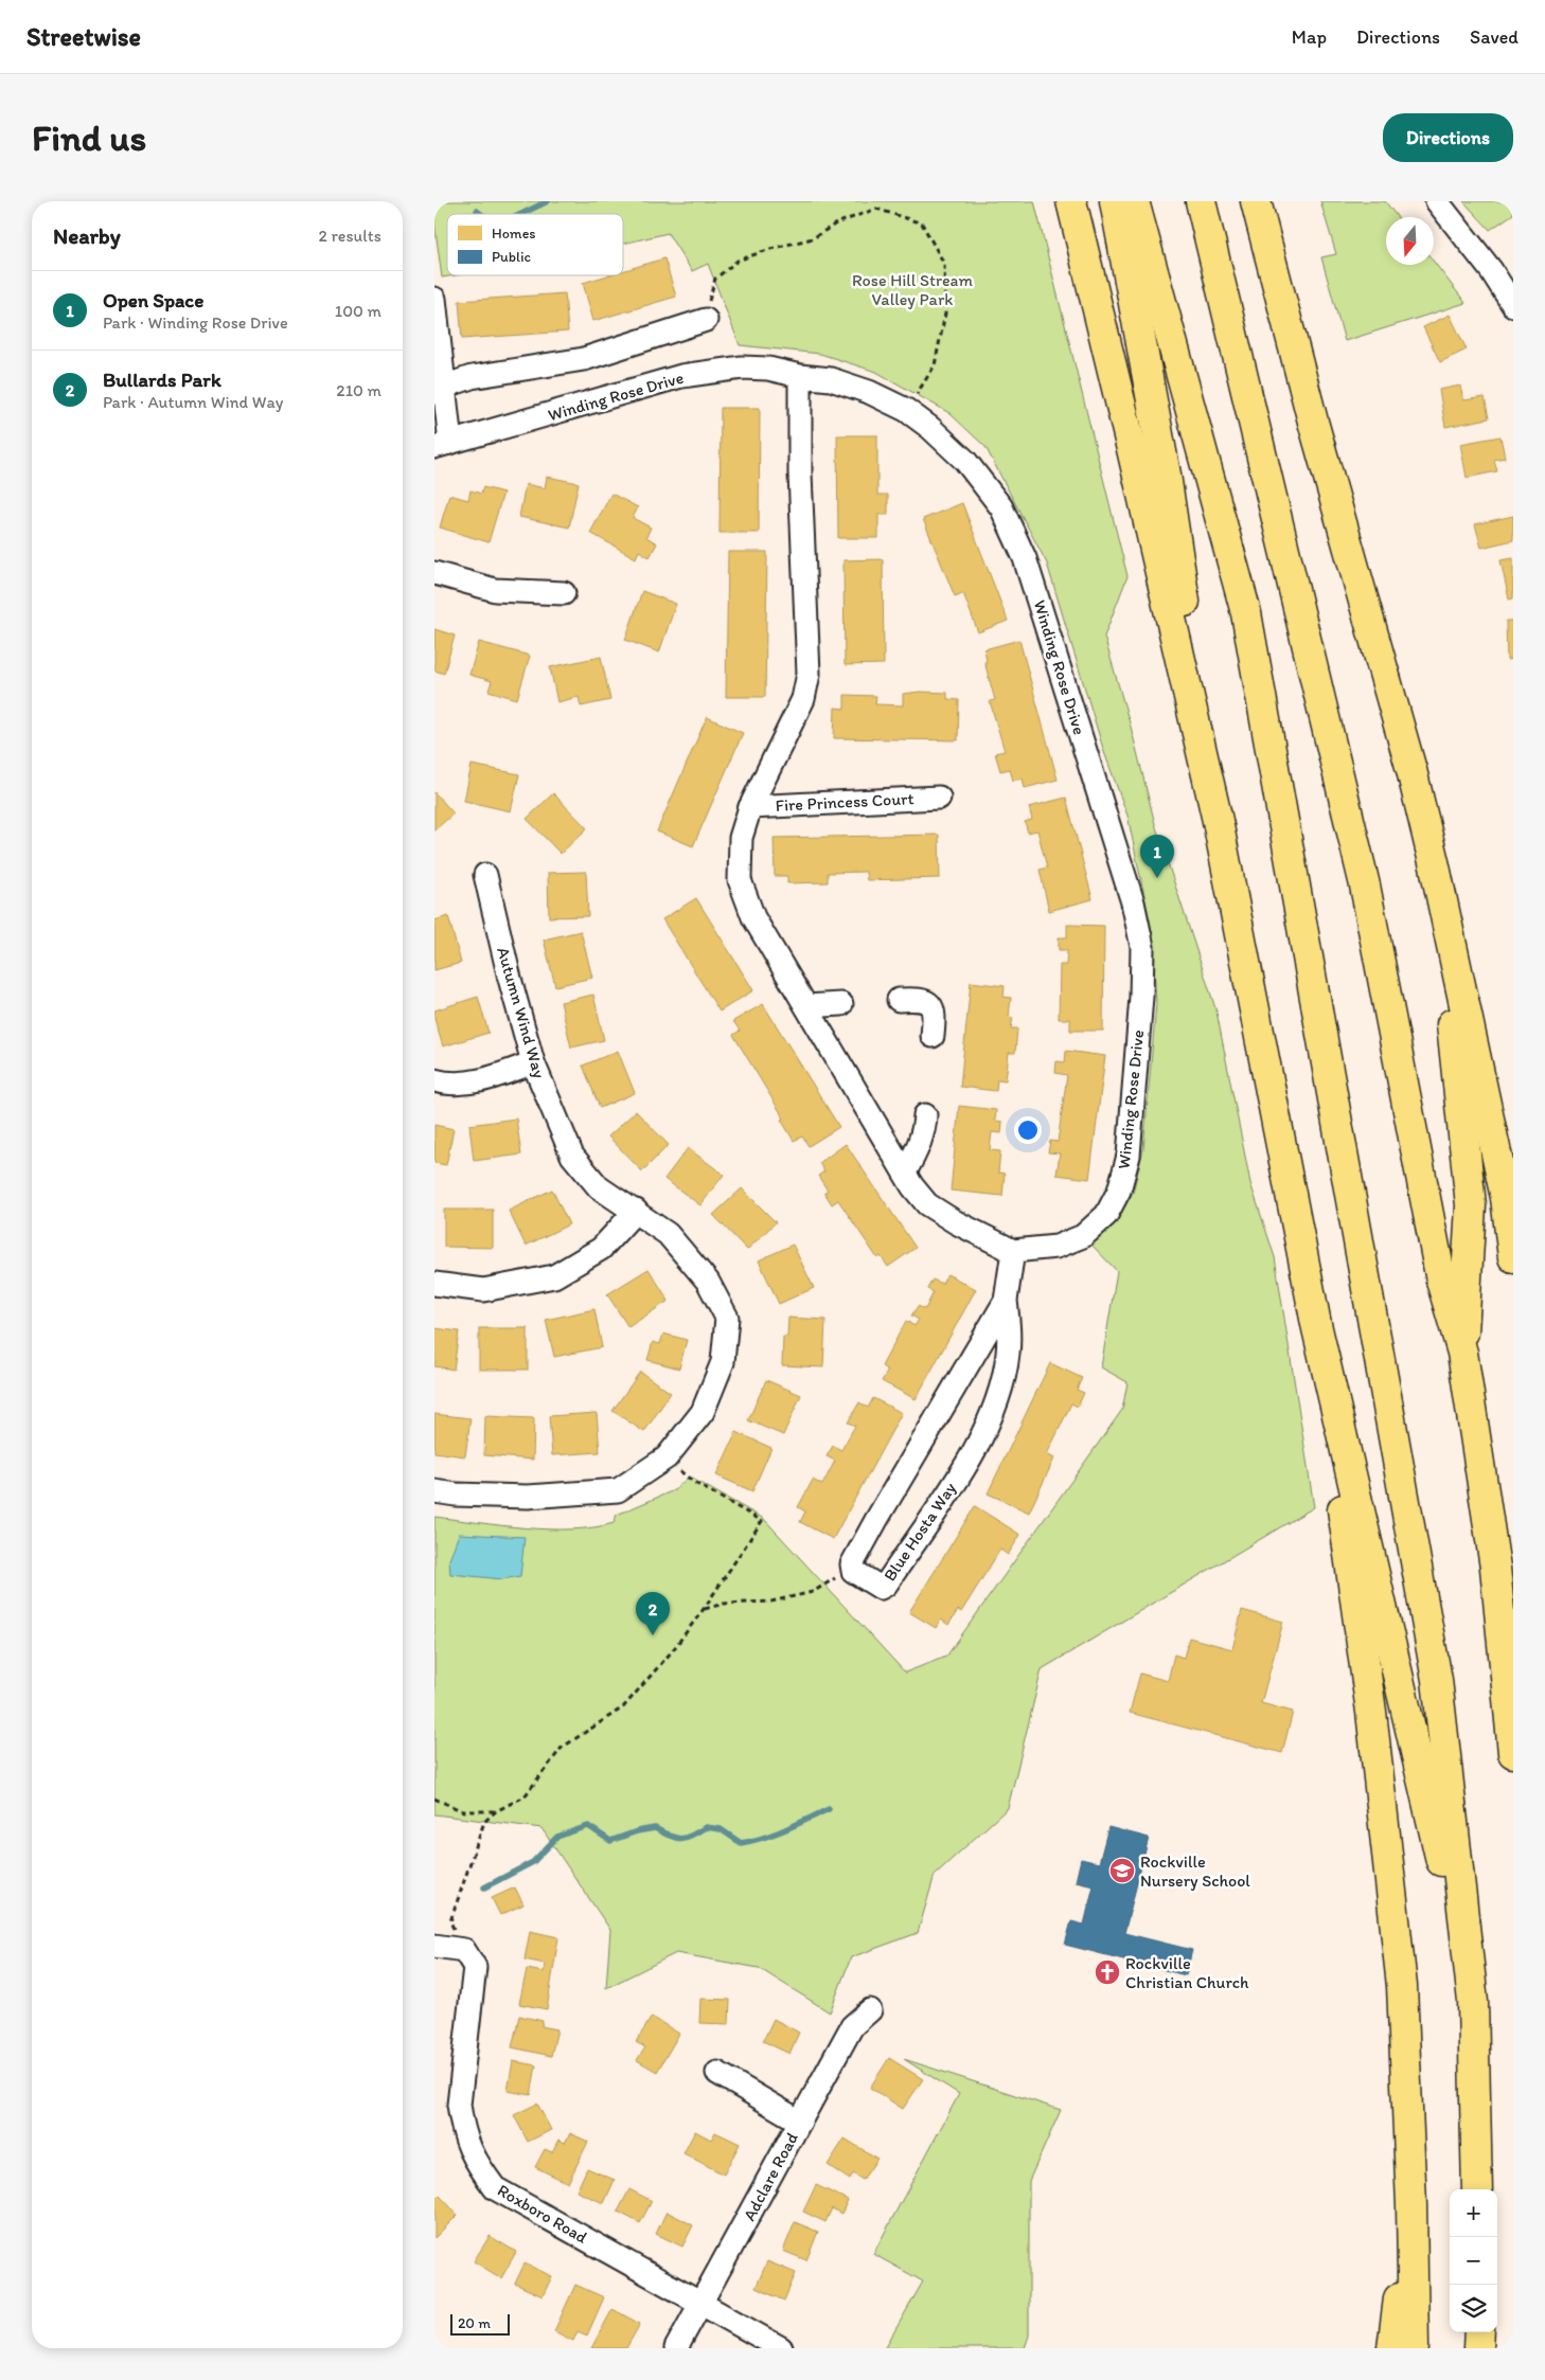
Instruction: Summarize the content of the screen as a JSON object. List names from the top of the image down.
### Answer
{
  "streets": {
    "street": [
      "Winding Rose Drive",
      "Fire Princess Court",
      "Autumn Wind Way",
      "Blue Hosta Way",
      "Adclare Road",
      "Roxboro Road"
    ]
  },
  "crossings": [
    ["Winding Rose Drive", "Blue Hosta Way"],
    ["Adclare Road", "Roxboro Road"]
  ],
  "parks": ["Rose Hill Stream Valley Park"],
  "places": {
    "school or university": ["Rockville Nursery School"],
    "church": ["Rockville Christian Church"]
  },
  "legend": ["Homes", "Public"],
  "scale_bar": "20 m",
  "north": "bottom",
  "page": {
    "header": "Streetwise",
    "nav": ["Map", "Directions", "Saved"],
    "buttons": "Directions",
    "title": "Find us",
    "heading": ["Nearby", "2 results"],
    "list": [
      {
        "mark": "1",
        "name": "Open Space",
        "note": "Park · Winding Rose Drive",
        "value": "100 m"
      },
      {
        "mark": "2",
        "name": "Bullards Park",
        "note": "Park · Autumn Wind Way",
        "value": "210 m"
      }
    ],
    "pins": ["1", "2"],
    "map_buttons": ["+", "−"],
    "scale": "20 m"
  }
}
